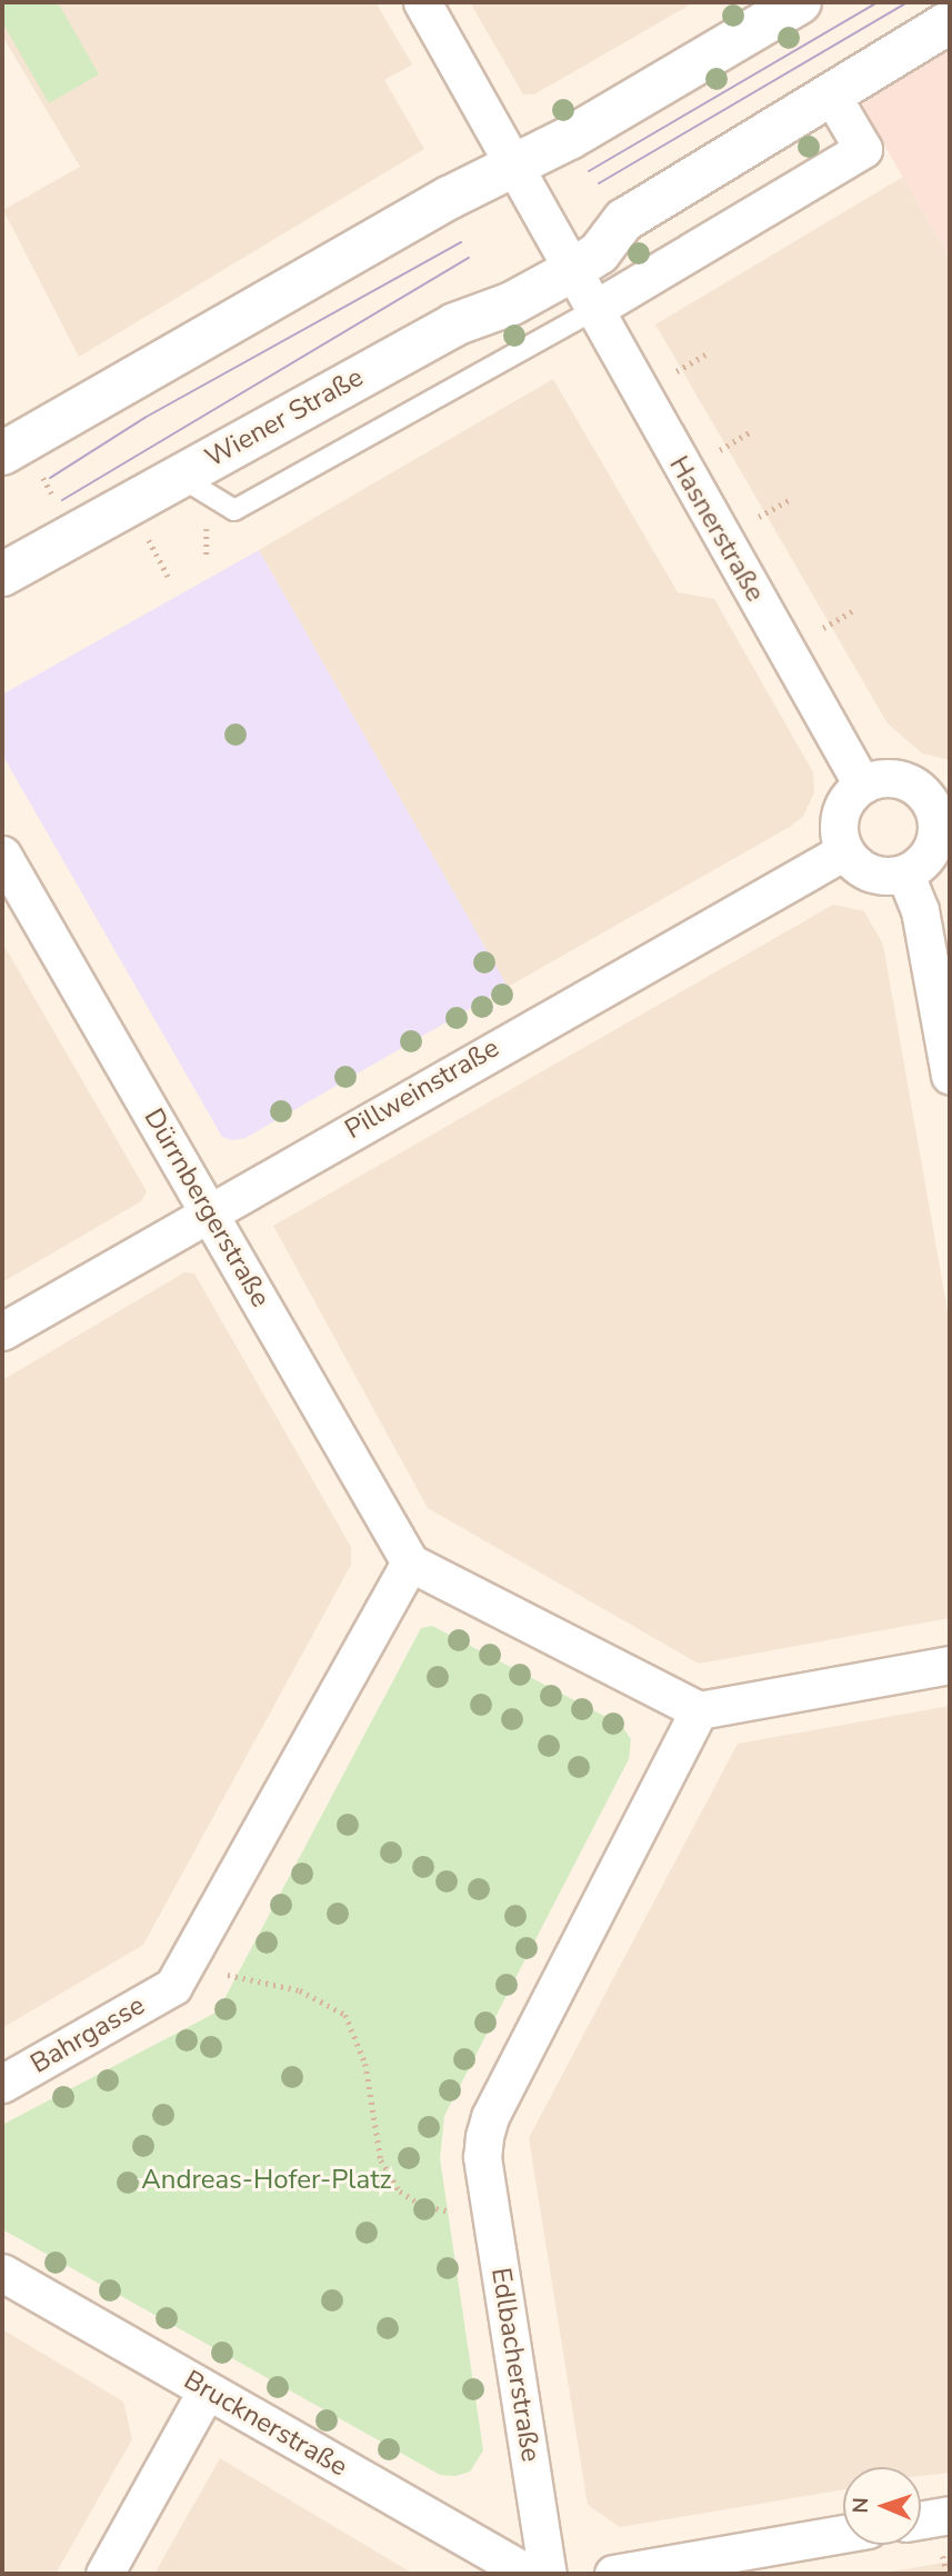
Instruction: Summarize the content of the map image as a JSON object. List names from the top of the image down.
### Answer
{
  "streets": {
    "main road": ["Wiener Straße"],
    "street": [
      "Hasnerstraße",
      "Pillweinstraße",
      "Dürrnbergerstraße",
      "Bahrgasse",
      "Edlbacherstraße",
      "Brucknerstraße"
    ]
  },
  "crossings": [
    ["Wiener Straße", "Hasnerstraße"],
    ["Hasnerstraße", "Pillweinstraße"],
    ["Pillweinstraße", "Dürrnbergerstraße"],
    ["Dürrnbergerstraße", "Bahrgasse"]
  ],
  "parks": ["Andreas-Hofer-Platz"],
  "north": "left"
}
